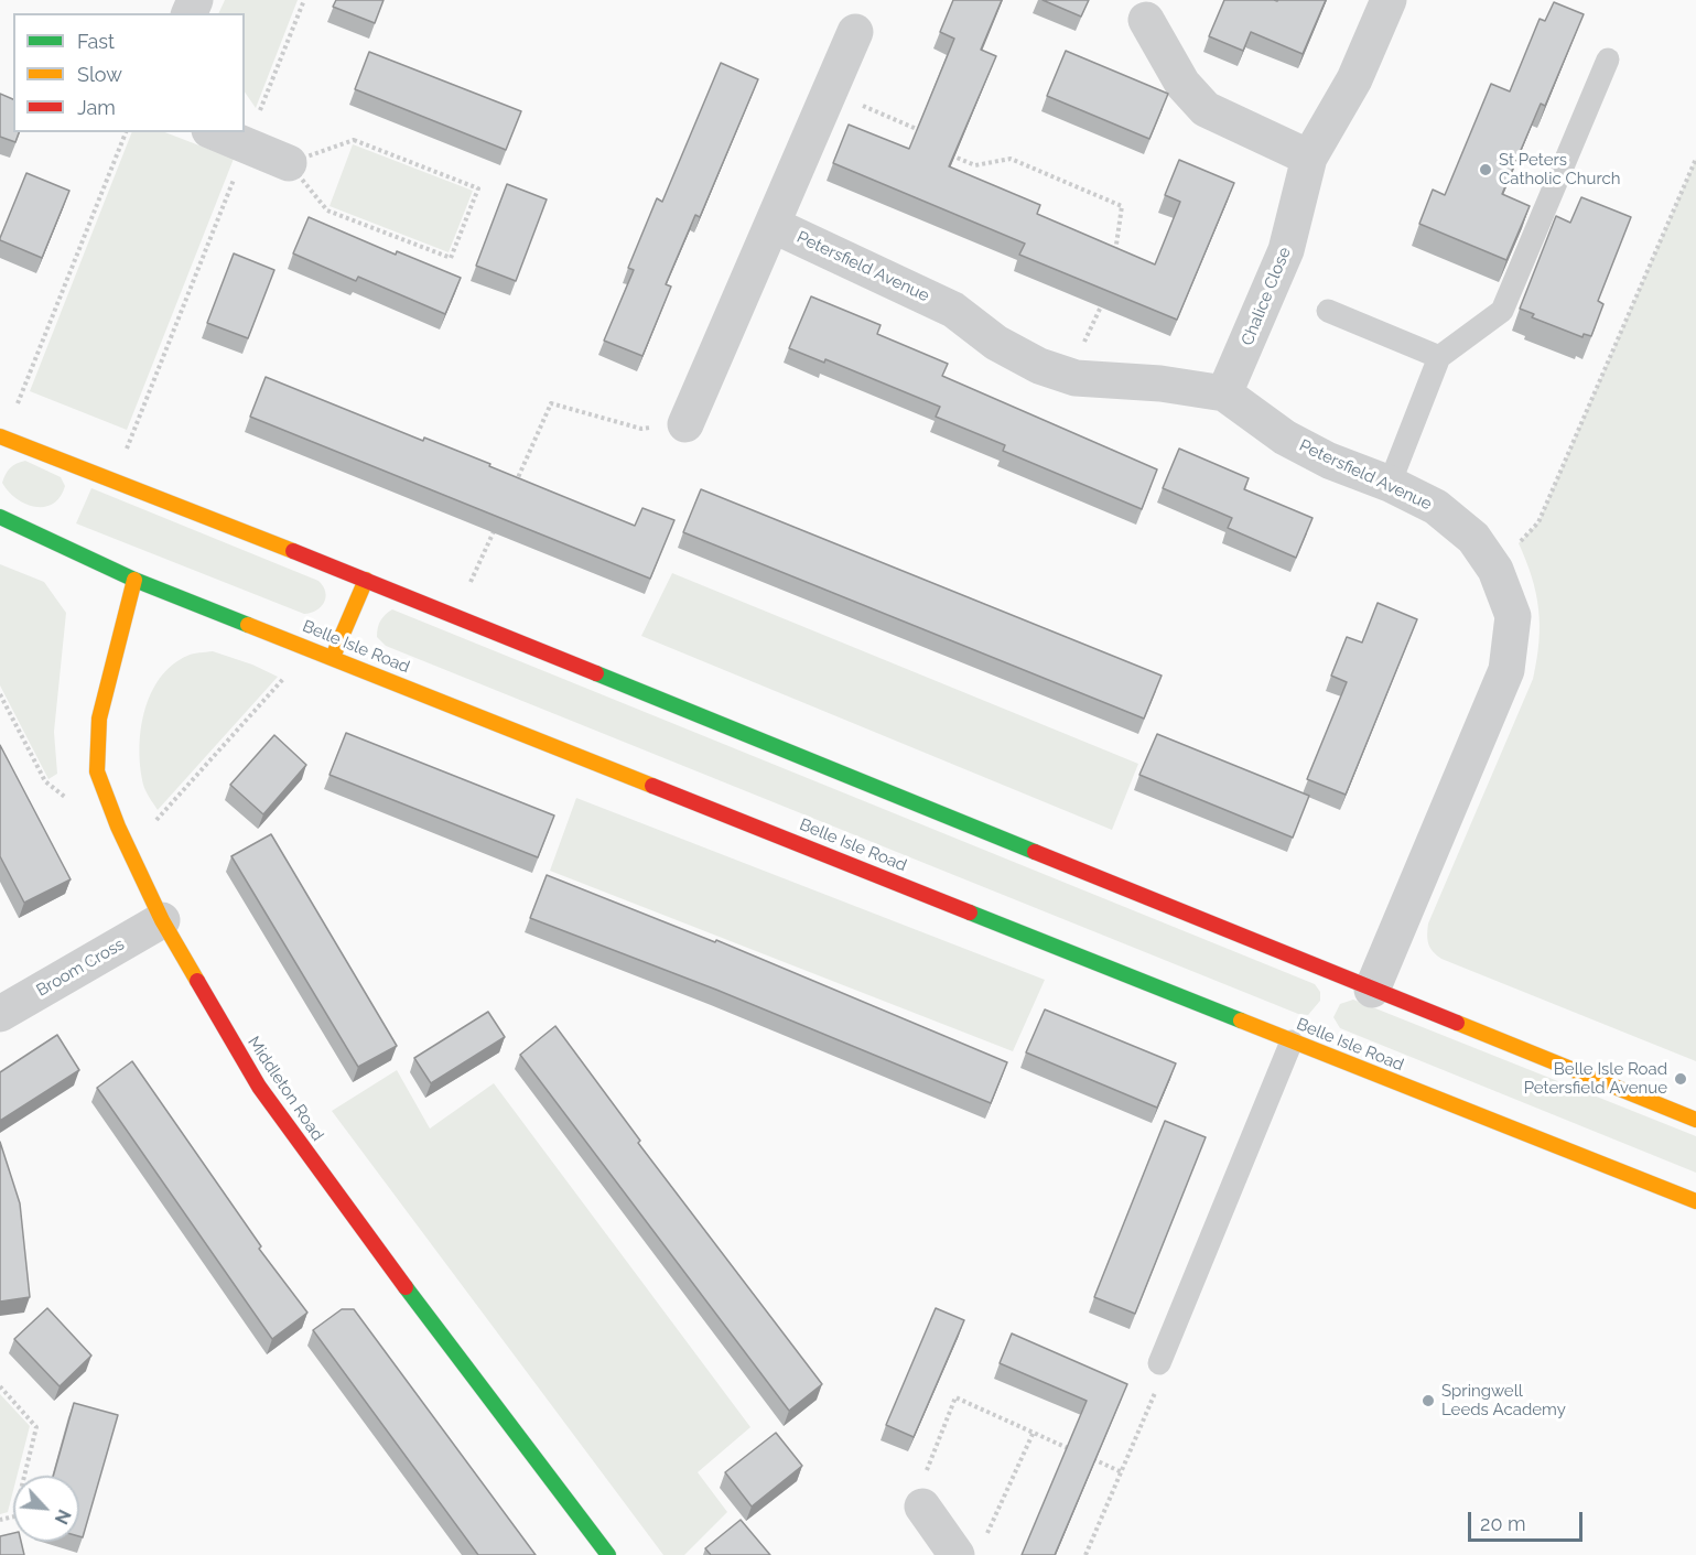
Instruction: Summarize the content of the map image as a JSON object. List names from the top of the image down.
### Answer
{
  "streets": {
    "street": [
      "Petersfield Avenue",
      "Chalice Close",
      "Belle Isle Road",
      "Broom Cross",
      "Middleton Road"
    ]
  },
  "crossings": [
    ["Petersfield Avenue", "Chalice Close"],
    ["Belle Isle Road", "Middleton Road"],
    ["Broom Cross", "Middleton Road"]
  ],
  "places": ["St Peters Catholic Church", "Belle Isle Road Petersfield Avenue", "Springwell Leeds Academy"],
  "legend": ["Fast", "Slow", "Jam"],
  "scale_bar": "20 m",
  "north": "bottom right"
}
